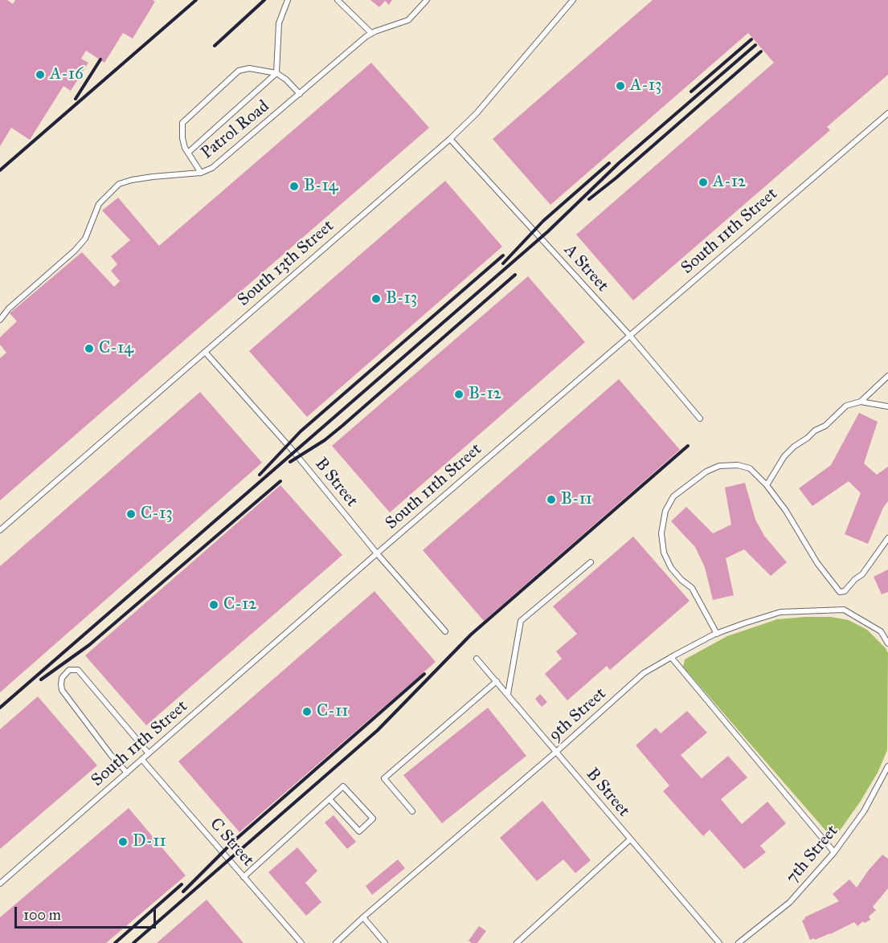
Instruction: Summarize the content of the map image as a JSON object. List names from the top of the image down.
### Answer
{
  "streets": {
    "lane": [
      "Patrol Road",
      "South 11th Street",
      "South 13th Street",
      "A Street",
      "B Street",
      "9th Street",
      "C Street",
      "7th Street"
    ]
  },
  "crossings": [
    ["South 11th Street", "A Street"],
    ["South 11th Street", "B Street"],
    ["South 11th Street", "C Street"],
    ["South 13th Street", "A Street"],
    ["South 13th Street", "B Street"],
    ["B Street", "9th Street"]
  ],
  "places": [
    "A-16",
    "A-13",
    "A-12",
    "B-14",
    "B-13",
    "C-14",
    "B-12",
    "B-11",
    "C-13",
    "C-12",
    "C-11",
    "D-11"
  ],
  "scale_bar": "100 m"
}
